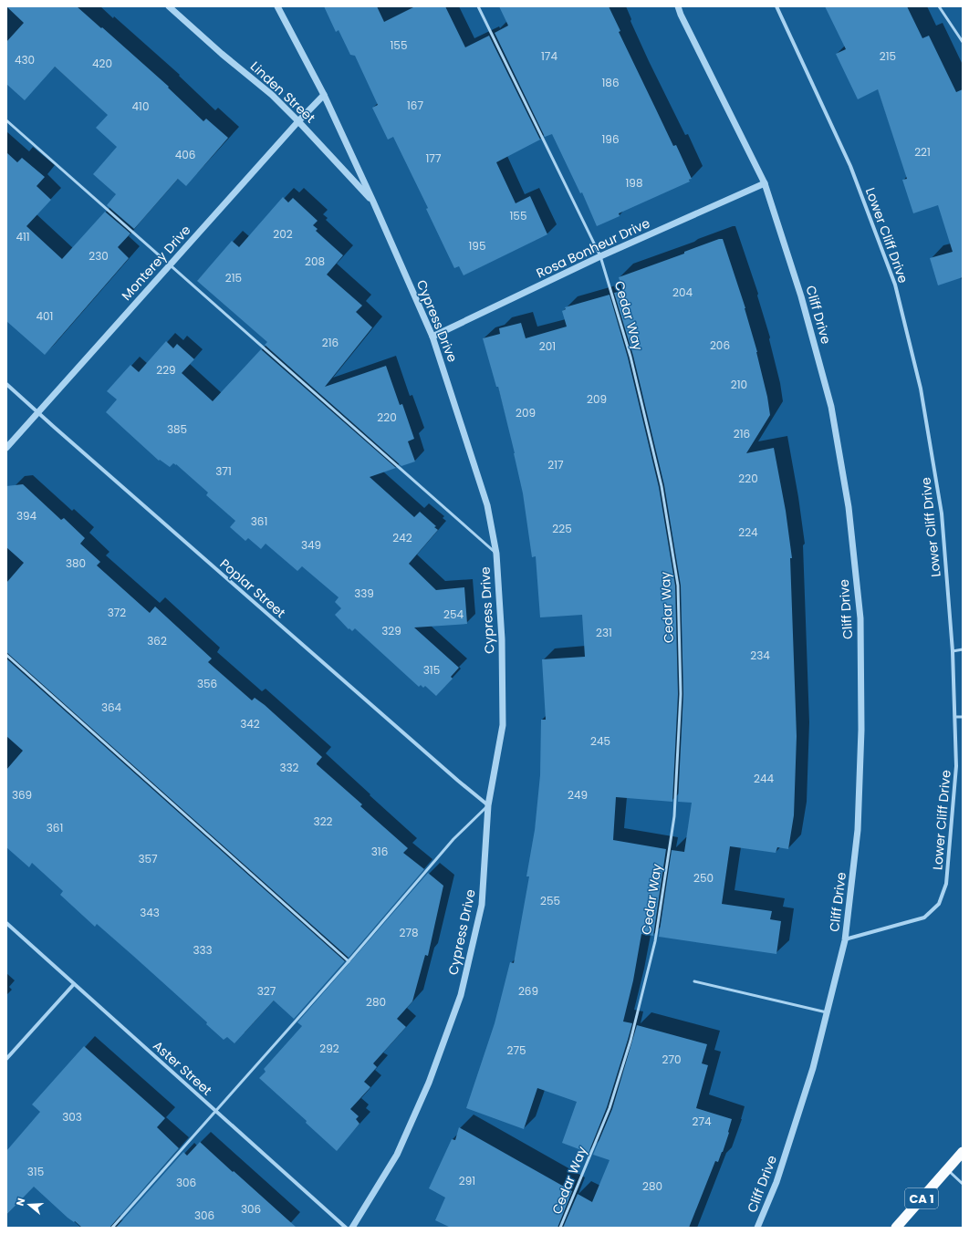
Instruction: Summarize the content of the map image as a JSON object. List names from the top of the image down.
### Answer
{
  "streets": {
    "highway": ["CA 1"],
    "street": [
      "Linden Street",
      "Lower Cliff Drive",
      "Rosa Bonheur Drive",
      "Monterey Drive",
      "Cliff Drive",
      "Cypress Drive",
      "Poplar Street",
      "Aster Street"
    ],
    "lane": ["Cedar Way"]
  },
  "crossings": [
    ["Linden Street", "Monterey Drive"],
    ["Linden Street", "Cypress Drive"],
    ["Lower Cliff Drive", "Cliff Drive"],
    ["Rosa Bonheur Drive", "Cliff Drive"],
    ["Rosa Bonheur Drive", "Cedar Way"],
    ["Rosa Bonheur Drive", "Cypress Drive"],
    ["Monterey Drive", "Cypress Drive"],
    ["Monterey Drive", "Poplar Street"],
    ["Cypress Drive", "Poplar Street"]
  ],
  "house_numbers": [
    "155",
    "174",
    "215",
    "430",
    "420",
    "186",
    "167",
    "410",
    "196",
    "221",
    "406",
    "177",
    "198",
    "155",
    "202",
    "411",
    "195",
    "230",
    "208",
    "215",
    "204",
    "401",
    "216",
    "206",
    "201",
    "229",
    "210",
    "209",
    "209",
    "220",
    "385",
    "216",
    "217",
    "371",
    "220",
    "394",
    "361",
    "225",
    "224",
    "242",
    "349",
    "380",
    "339",
    "372",
    "254",
    "329",
    "231",
    "362",
    "234",
    "315",
    "356",
    "364",
    "342",
    "245",
    "332",
    "244",
    "369",
    "249",
    "322",
    "361",
    "316",
    "357",
    "250",
    "255",
    "343",
    "278",
    "333",
    "327",
    "269",
    "280",
    "292",
    "275",
    "270",
    "303",
    "274",
    "315",
    "291",
    "306",
    "280",
    "306",
    "306"
  ],
  "north": "left"
}
